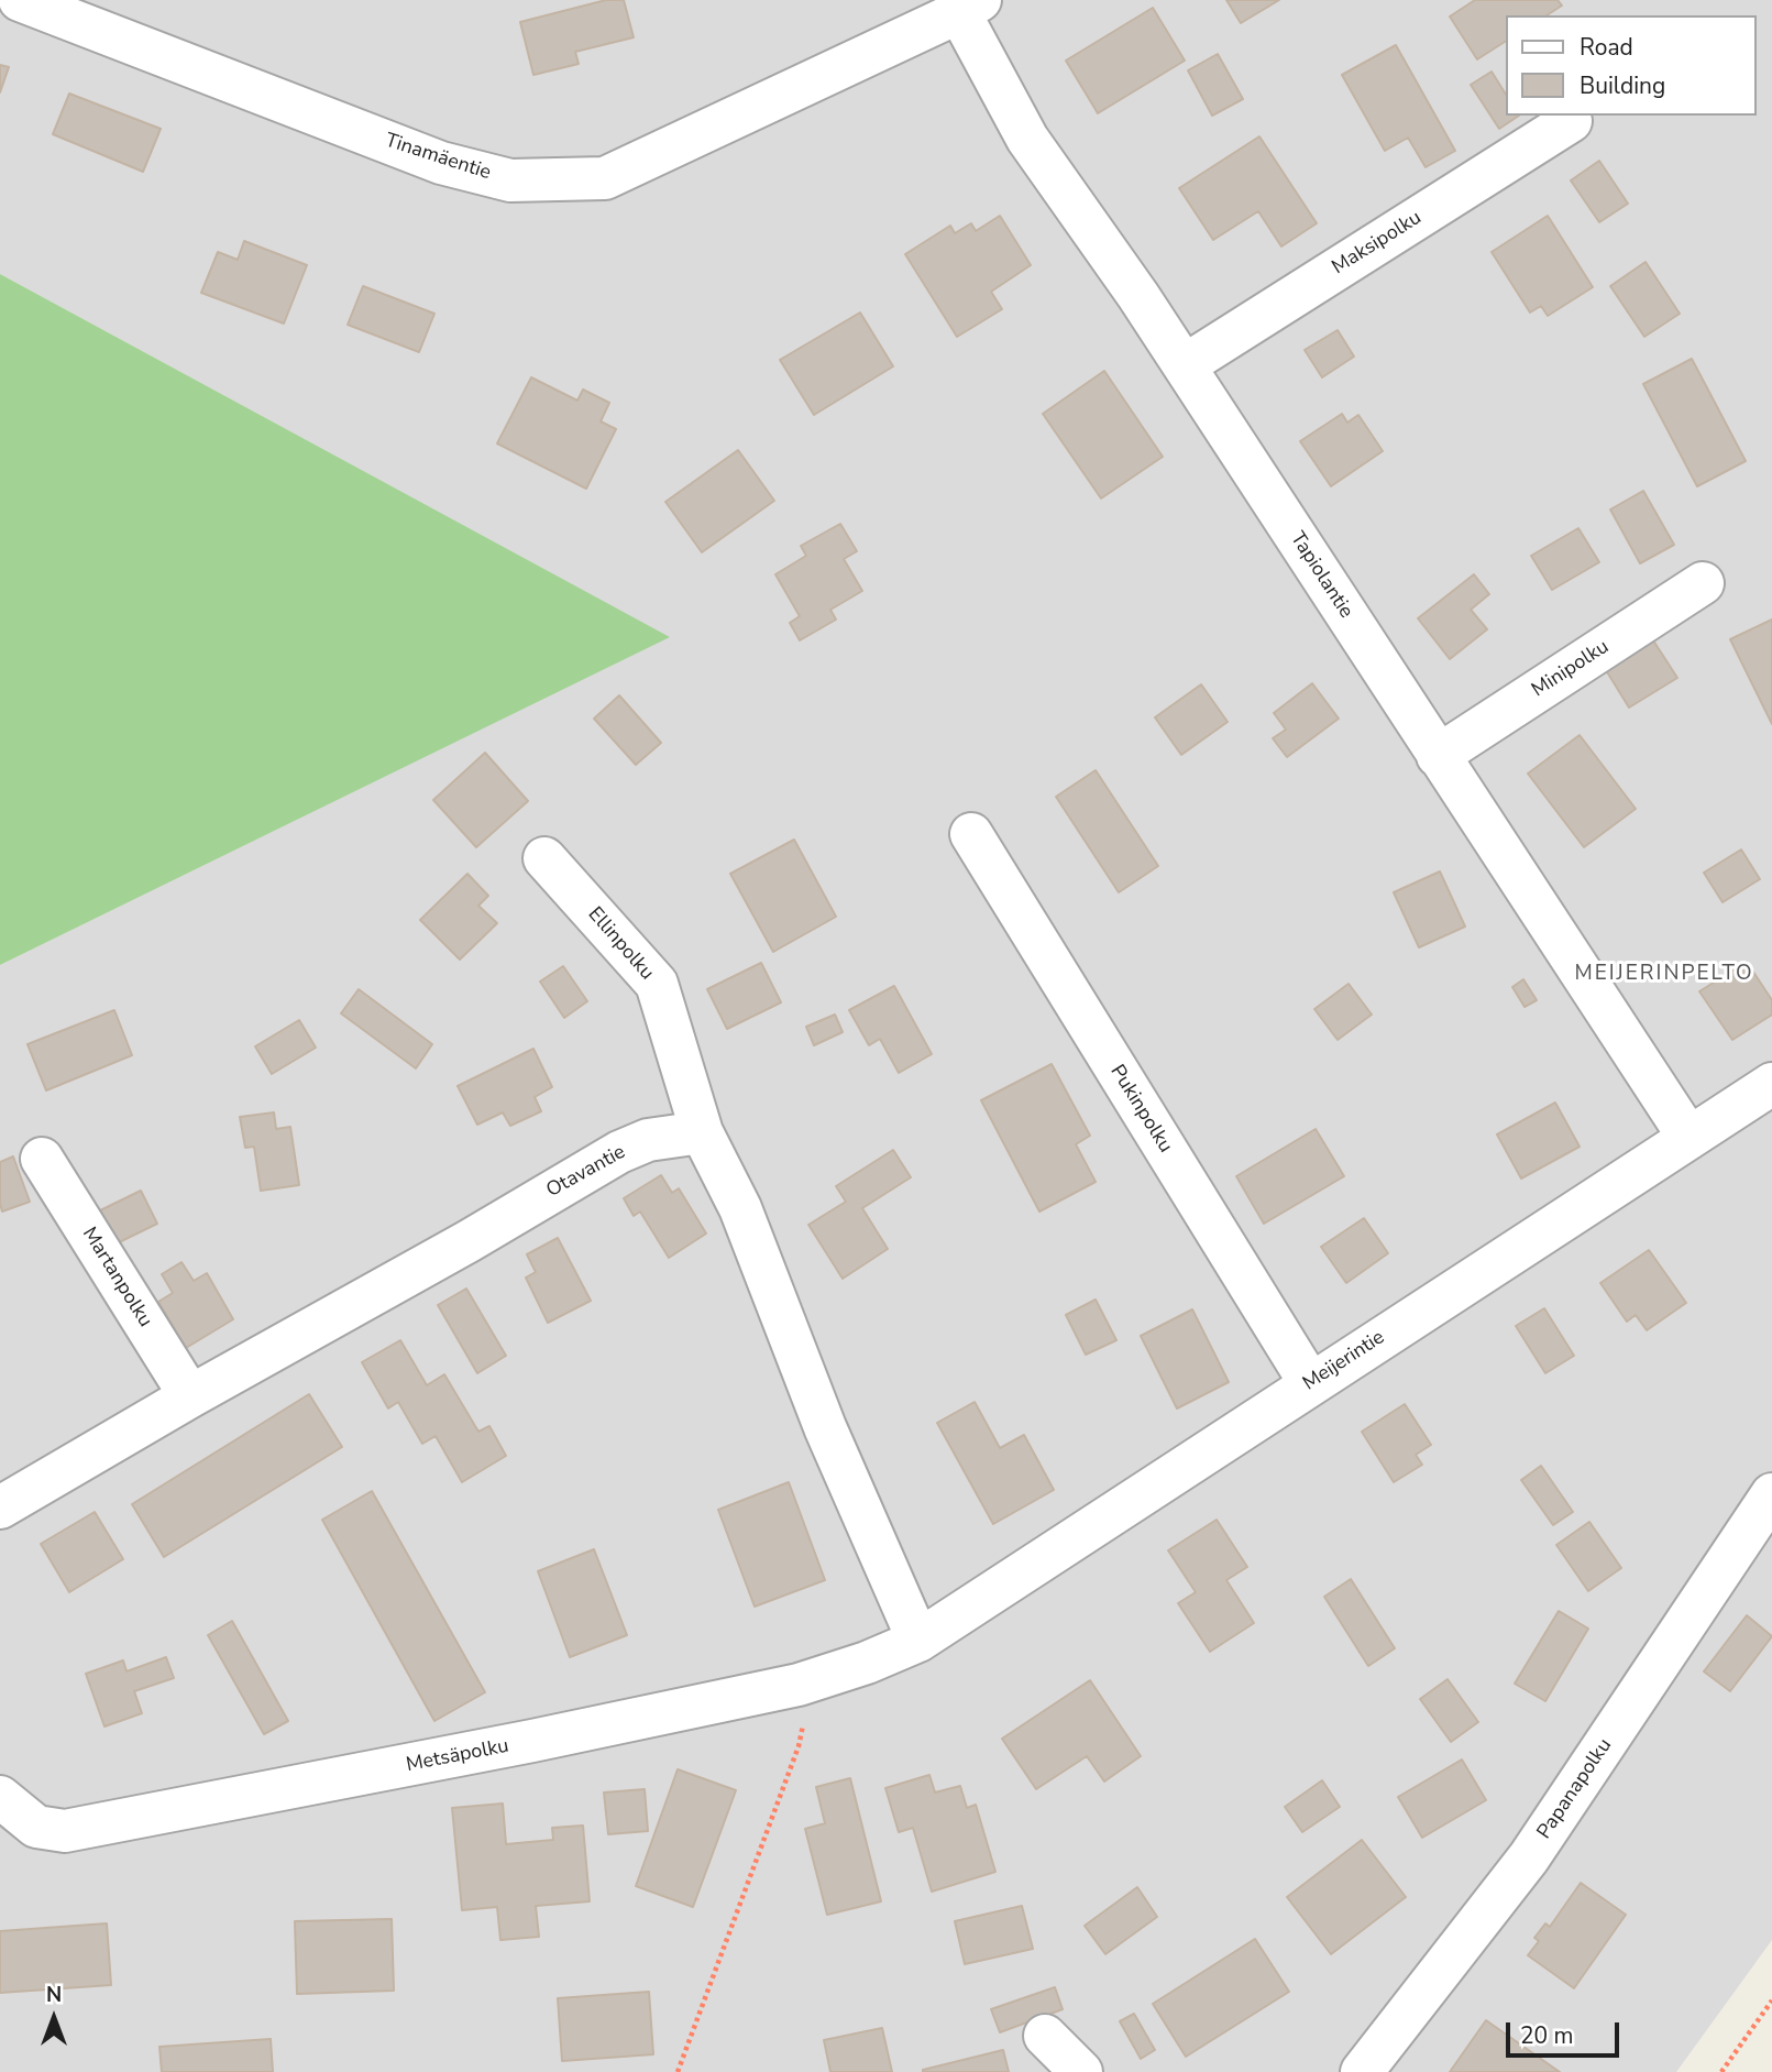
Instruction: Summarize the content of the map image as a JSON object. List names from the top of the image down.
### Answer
{
  "streets": {
    "street": [
      "Tinamäentie",
      "Maksipolku",
      "Tapiolantie",
      "Minipolku",
      "Ellinpolku",
      "Pukinpolku",
      "Otavantie",
      "Martanpolku",
      "Meijerintie",
      "Metsäpolku",
      "Papanapolku"
    ]
  },
  "crossings": [
    ["Tinamäentie", "Tapiolantie"],
    ["Maksipolku", "Tapiolantie"],
    ["Tapiolantie", "Minipolku"],
    ["Tapiolantie", "Meijerintie"],
    ["Ellinpolku", "Otavantie"],
    ["Pukinpolku", "Meijerintie"],
    ["Otavantie", "Martanpolku"],
    ["Meijerintie", "Metsäpolku"]
  ],
  "districts": ["MEIJERINPELTO"],
  "legend": ["Road", "Building"],
  "scale_bar": "20 m",
  "north": "top"
}
